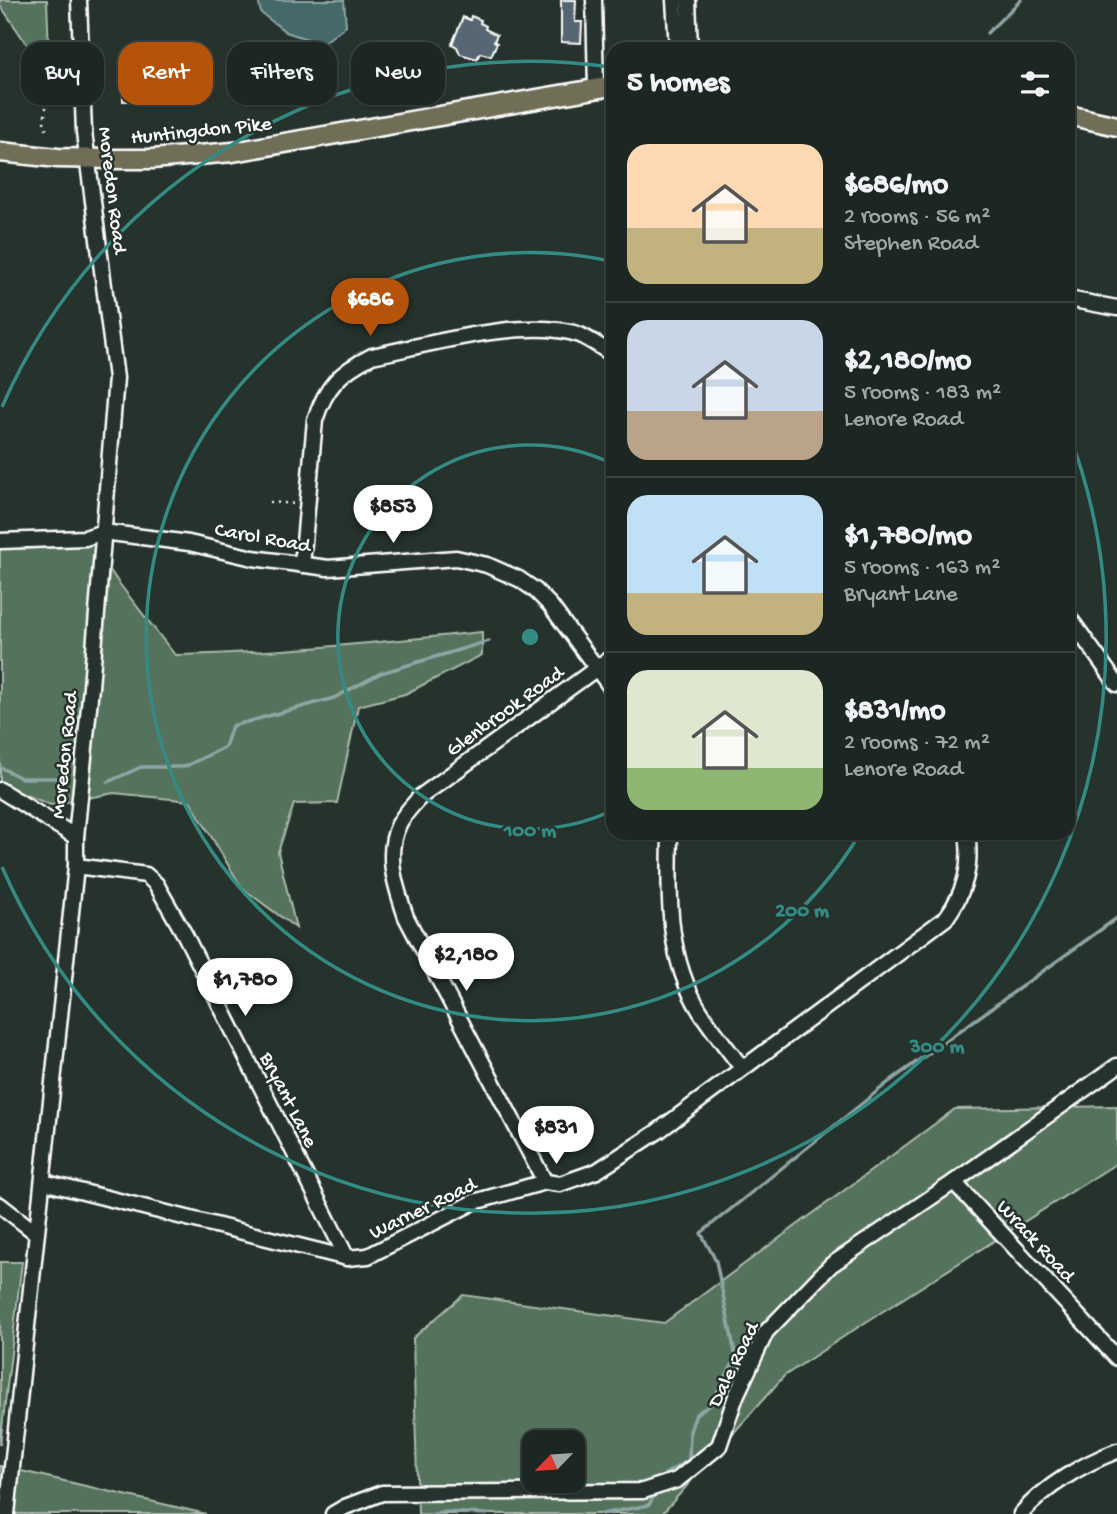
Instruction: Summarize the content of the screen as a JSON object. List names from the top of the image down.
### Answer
{
  "streets": {
    "main road": ["Huntingdon Pike"],
    "street": [
      "Moredon Road",
      "Carol Road",
      "Glenbrook Road",
      "Bryant Lane",
      "Warner Road",
      "Wrack Road",
      "Dale Road"
    ]
  },
  "crossings": [
    ["Huntingdon Pike", "Moredon Road"],
    ["Moredon Road", "Carol Road"],
    ["Moredon Road", "Bryant Lane"],
    ["Moredon Road", "Warner Road"],
    ["Carol Road", "Glenbrook Road"],
    ["Glenbrook Road", "Warner Road"],
    ["Bryant Lane", "Warner Road"],
    ["Wrack Road", "Dale Road"]
  ],
  "north": "bottom left",
  "page": {
    "chip": [
      "Buy",
      "Rent",
      "Filters",
      "New"
    ],
    "heading": "5 homes",
    "list": [
      {
        "name": "$686/mo",
        "note": "2 rooms · 56 m² · Stephen Road"
      },
      {
        "name": "$2,180/mo",
        "note": "5 rooms · 183 m² · Lenore Road"
      },
      {
        "name": "$1,780/mo",
        "note": "5 rooms · 163 m² · Bryant Lane"
      },
      {
        "name": "$831/mo",
        "note": "2 rooms · 72 m² · Lenore Road"
      }
    ],
    "price": [
      "$686",
      "$853",
      "$2,180",
      "$1,780",
      "$831"
    ]
  },
  "rings": ["100 m", "200 m", "300 m"]
}
